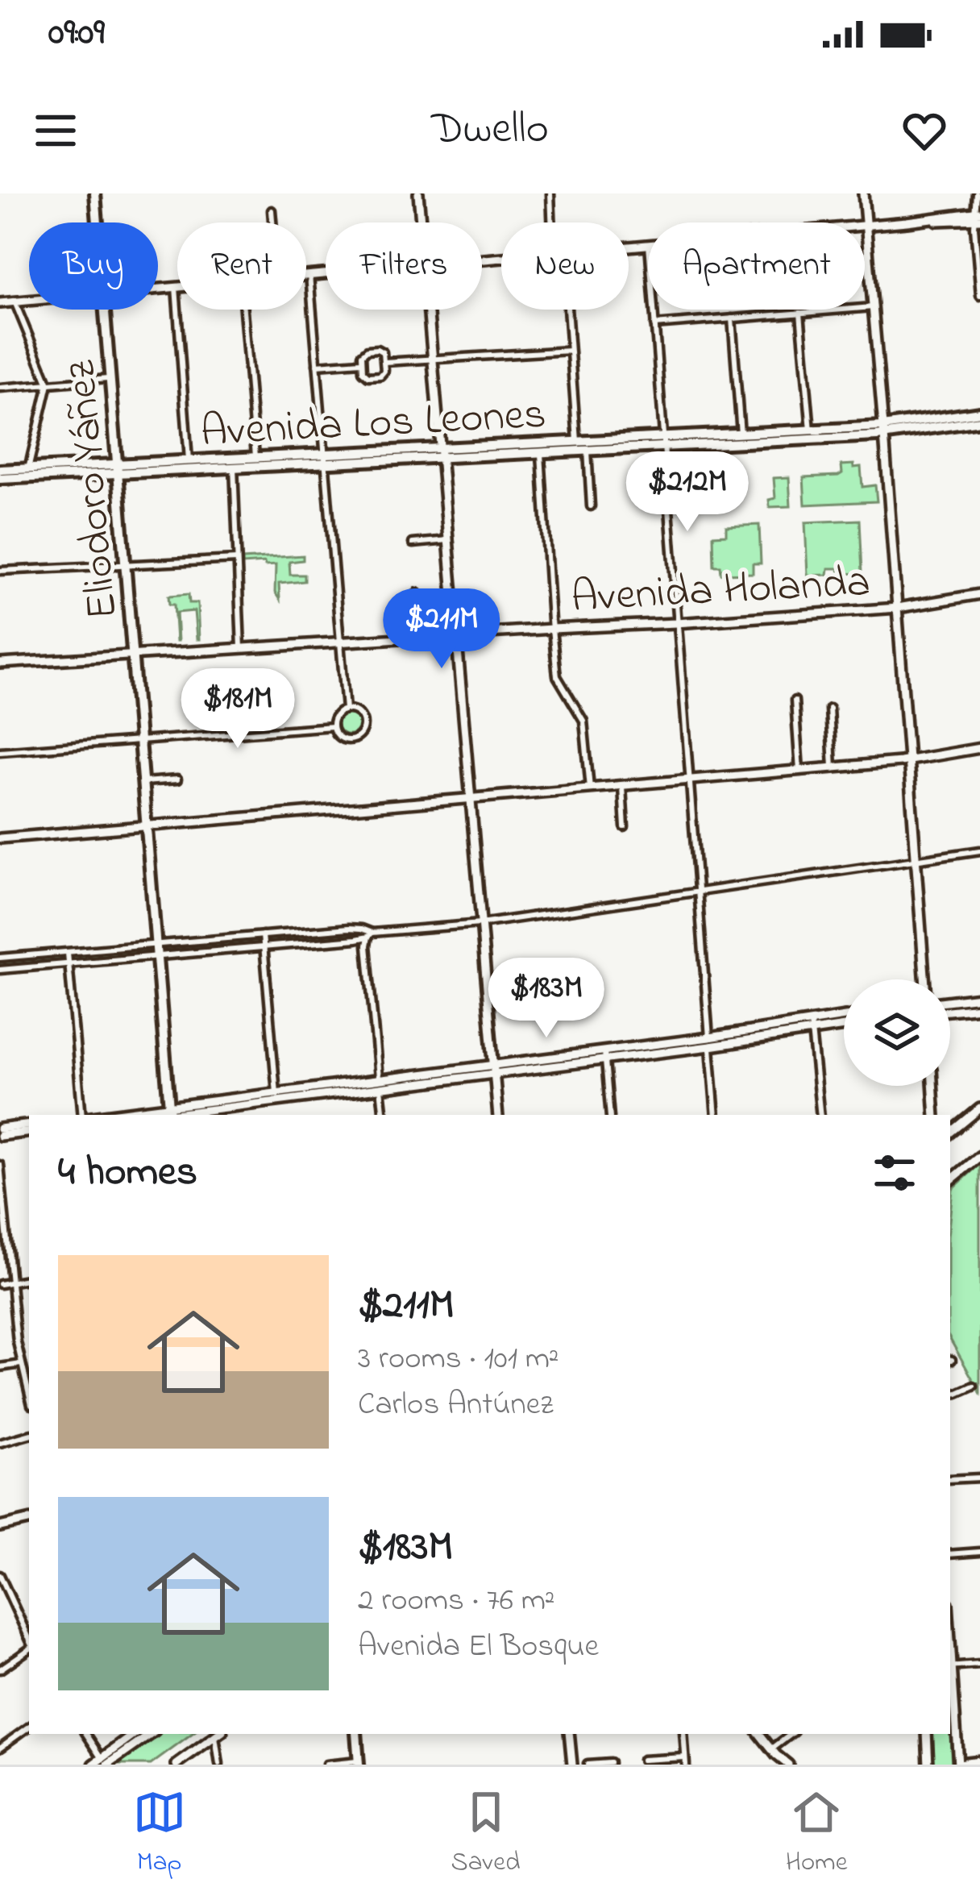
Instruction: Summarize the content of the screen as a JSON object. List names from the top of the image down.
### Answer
{
  "streets": {
    "main road": ["Avenida Los Leones", "Eliodoro Yáñez"],
    "street": ["Avenida Holanda"]
  },
  "crossings": [
    ["Avenida Los Leones", "Eliodoro Yáñez"],
    ["Eliodoro Yáñez", "Avenida Holanda"]
  ],
  "page": {
    "status": "09:09",
    "header": "Dwello",
    "chip": [
      "Buy",
      "Rent",
      "Filters",
      "New",
      "Apartment"
    ],
    "price": [
      "$212M",
      "$211M",
      "$181M",
      "$183M"
    ],
    "heading": "4 homes",
    "list": [
      {
        "name": "$211M",
        "note": "3 rooms · 101 m² · Carlos Antúnez"
      },
      {
        "name": "$183M",
        "note": "2 rooms · 76 m² · Avenida El Bosque"
      }
    ],
    "tabs": ["Map", "Saved", "Home"]
  }
}
